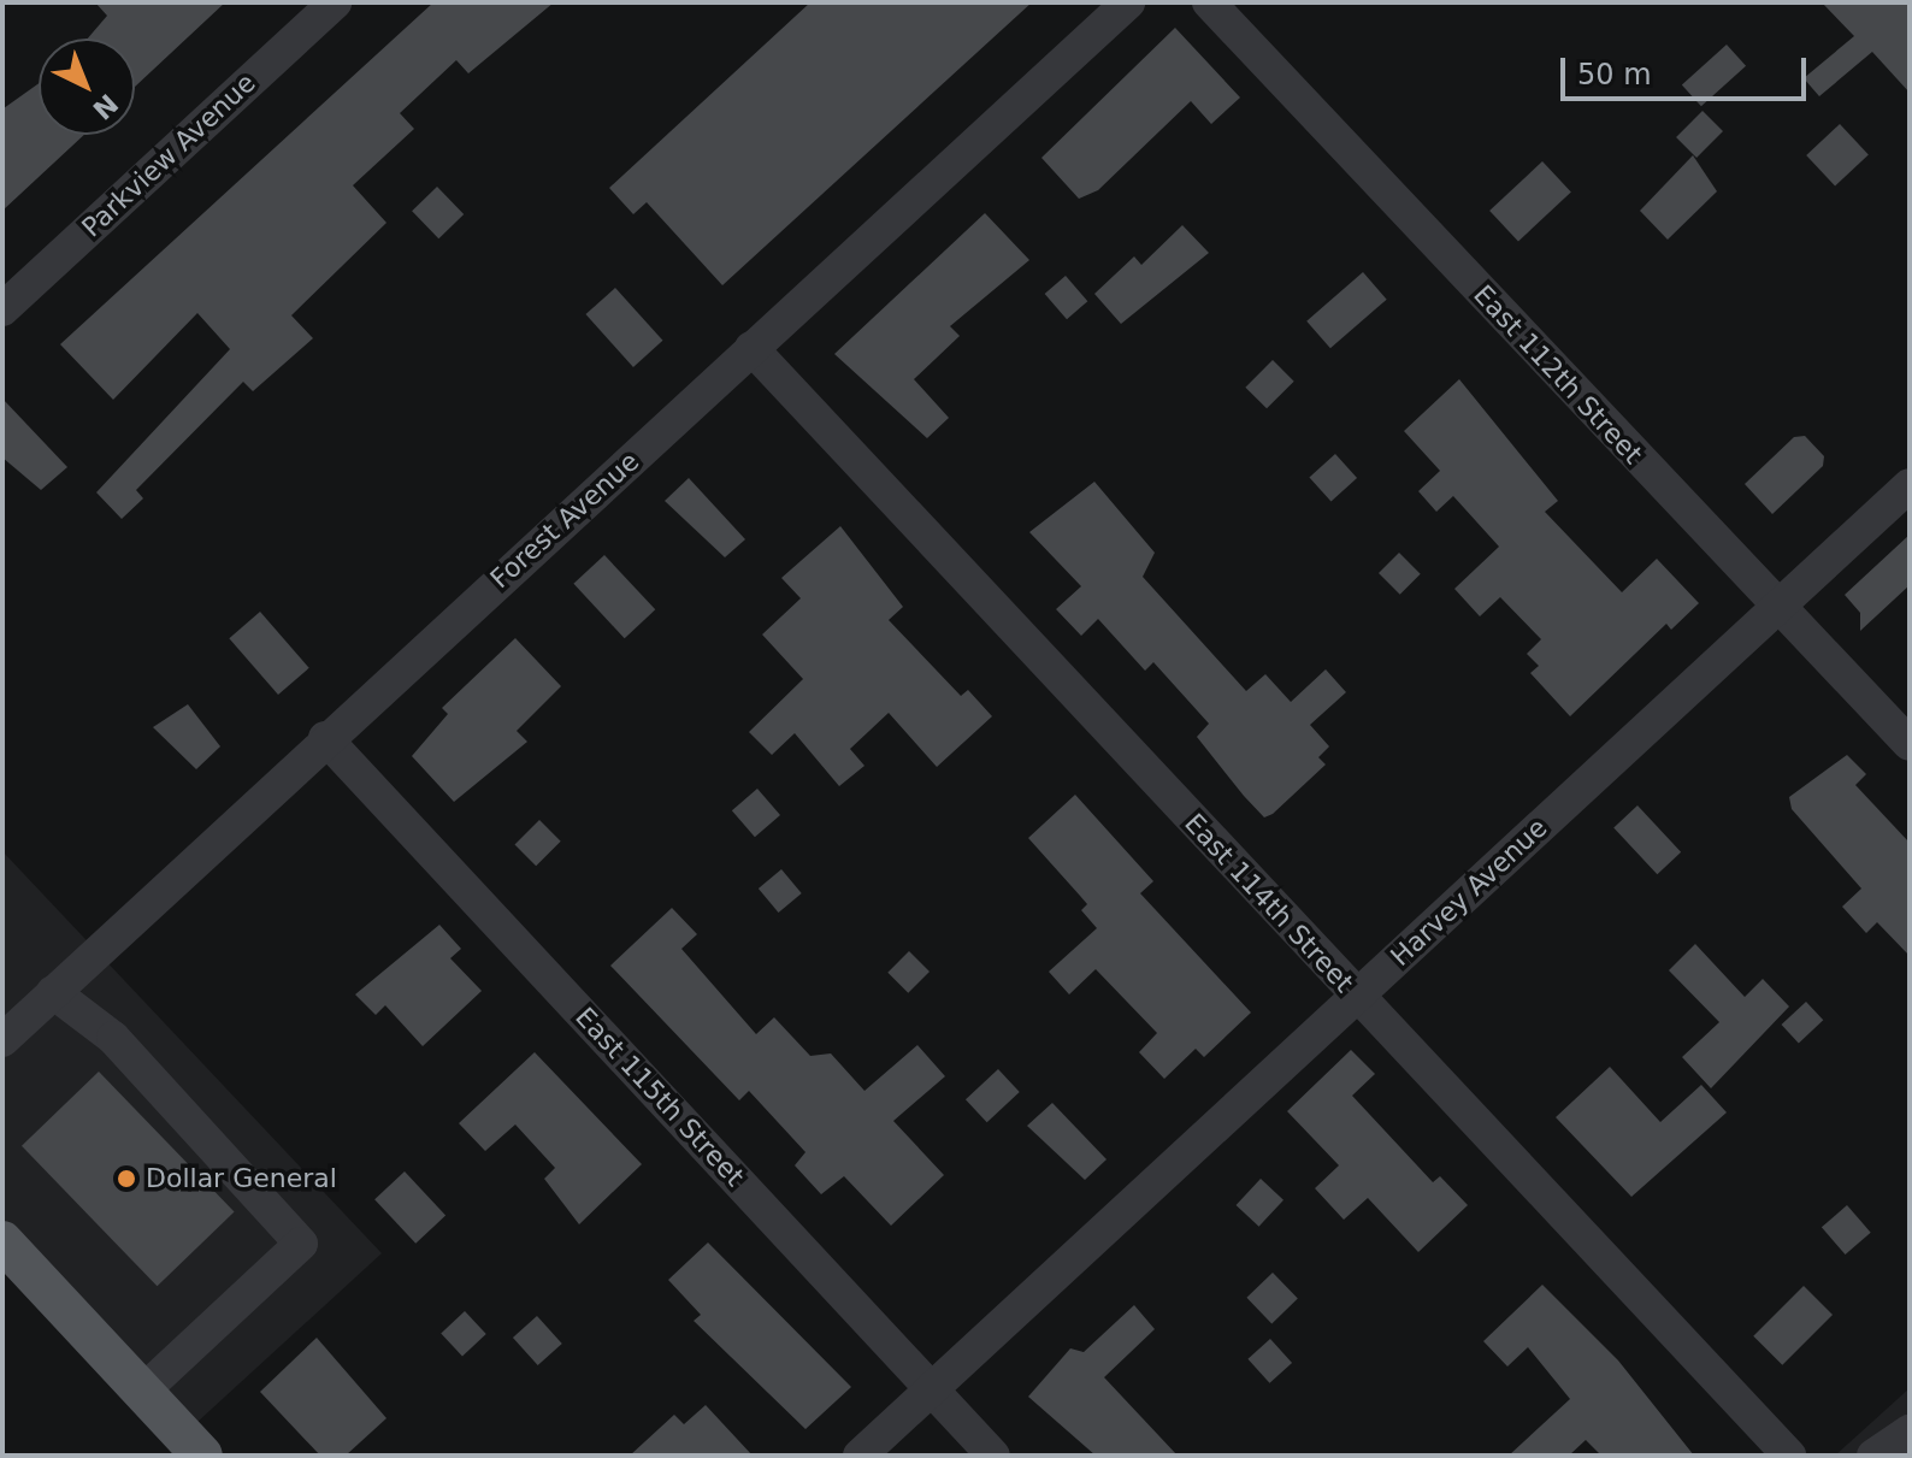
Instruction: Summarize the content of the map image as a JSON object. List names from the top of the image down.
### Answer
{
  "streets": {
    "street": [
      "Parkview Avenue",
      "East 112th Street",
      "Forest Avenue",
      "Harvey Avenue",
      "East 114th Street",
      "East 115th Street"
    ]
  },
  "crossings": [
    ["East 112th Street", "Harvey Avenue"],
    ["Forest Avenue", "East 114th Street"],
    ["Forest Avenue", "East 115th Street"],
    ["Harvey Avenue", "East 114th Street"],
    ["Harvey Avenue", "East 115th Street"]
  ],
  "places": ["Dollar General"],
  "scale_bar": "50 m",
  "north": "bottom right"
}
